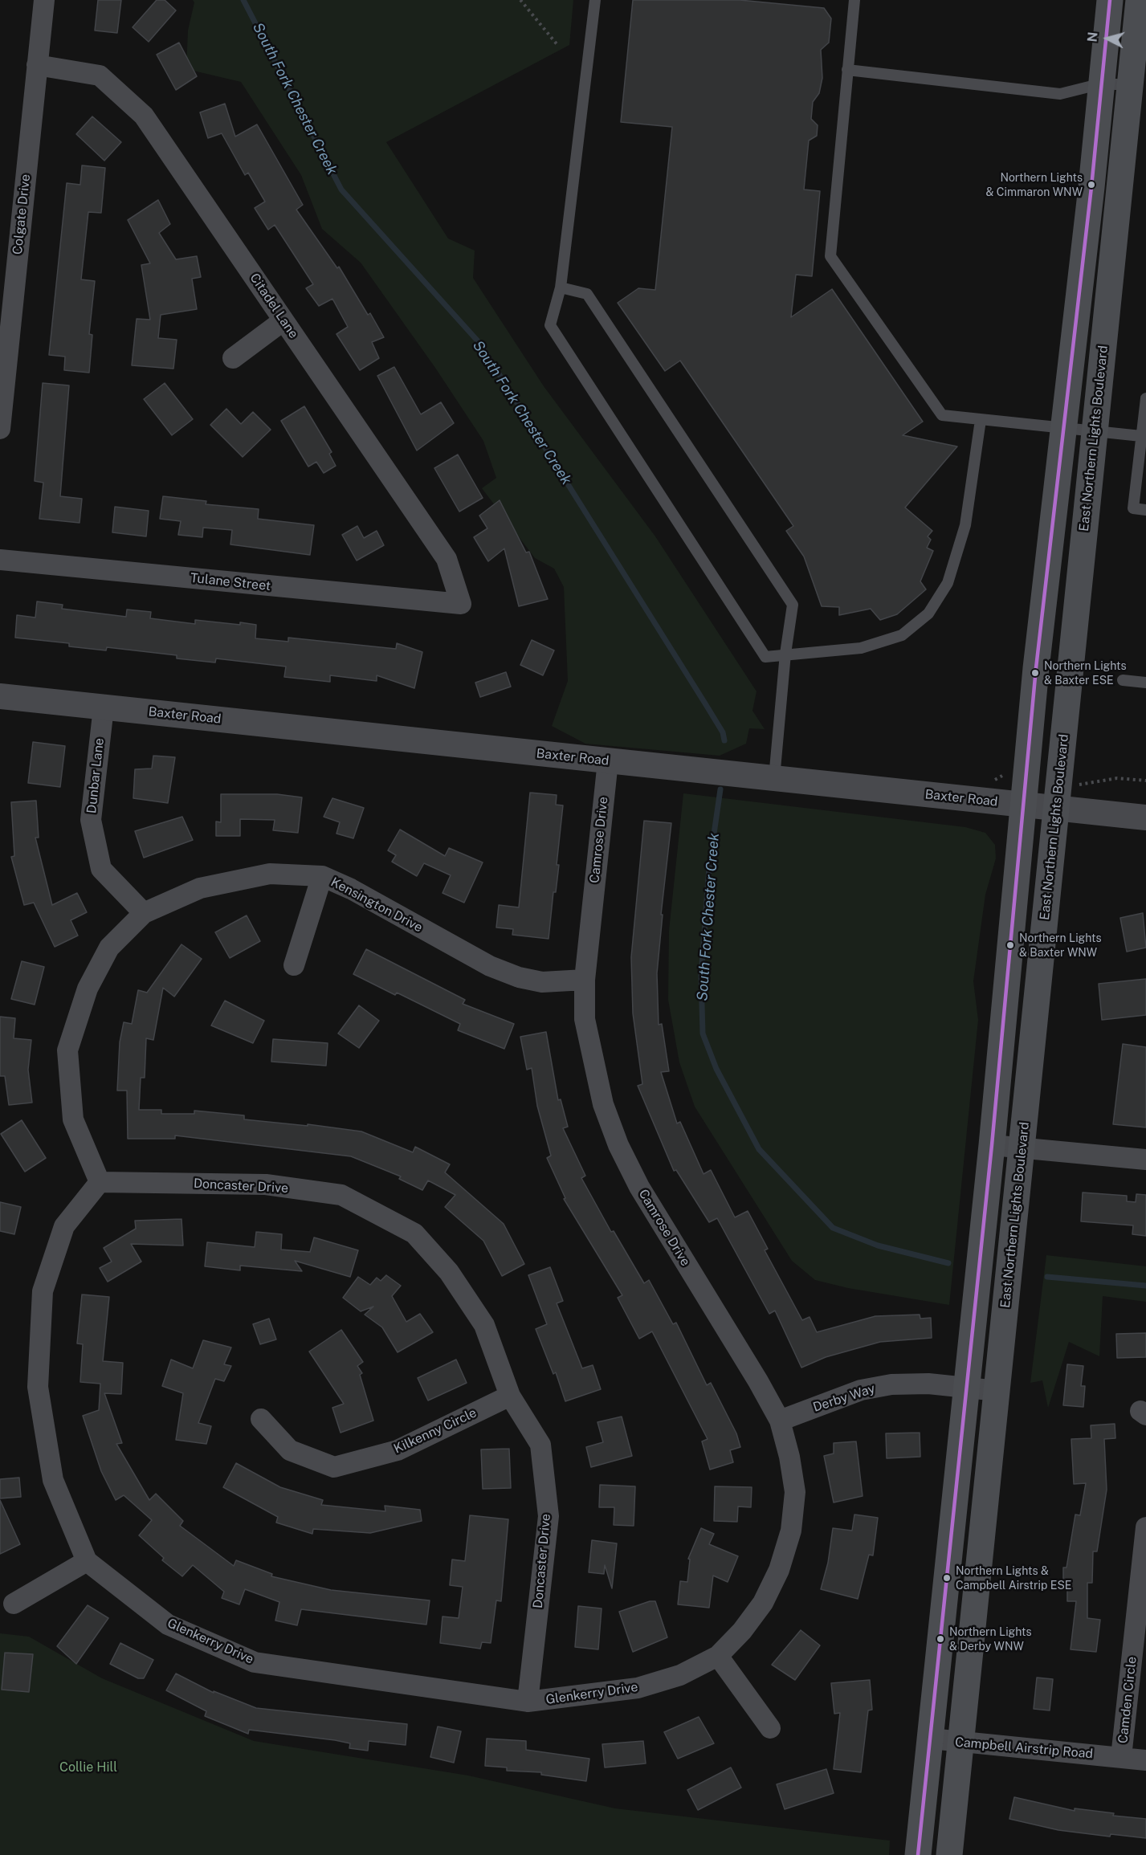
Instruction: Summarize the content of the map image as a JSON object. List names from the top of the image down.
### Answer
{
  "streets": {
    "main road": ["East Northern Lights Boulevard"],
    "street": [
      "Colgate Drive",
      "Citadel Lane",
      "Tulane Street",
      "Baxter Road",
      "Dunbar Lane",
      "Camrose Drive",
      "Kensington Drive",
      "Doncaster Drive",
      "Derby Way",
      "Kilkenny Circle",
      "Glenkerry Drive",
      "Camden Circle",
      "Campbell Airstrip Road"
    ]
  },
  "crossings": [
    ["Colgate Drive", "Citadel Lane"],
    ["Citadel Lane", "Tulane Street"],
    ["East Northern Lights Boulevard", "Baxter Road"],
    ["East Northern Lights Boulevard", "Derby Way"],
    ["East Northern Lights Boulevard", "Campbell Airstrip Road"],
    ["Baxter Road", "Dunbar Lane"],
    ["Baxter Road", "Camrose Drive"],
    ["Dunbar Lane", "Kensington Drive"],
    ["Camrose Drive", "Kensington Drive"],
    ["Camrose Drive", "Derby Way"],
    ["Camrose Drive", "Glenkerry Drive"],
    ["Kensington Drive", "Doncaster Drive"],
    ["Kensington Drive", "Glenkerry Drive"],
    ["Doncaster Drive", "Kilkenny Circle"],
    ["Doncaster Drive", "Glenkerry Drive"],
    ["Camden Circle", "Campbell Airstrip Road"]
  ],
  "water": ["South Fork Chester Creek"],
  "parks": ["Collie Hill"],
  "places": [
    "Northern Lights & Cimmaron WNW",
    "Northern Lights & Baxter ESE",
    "Northern Lights & Baxter WNW",
    "Northern Lights & Campbell Airstrip ESE",
    "Northern Lights & Derby WNW"
  ],
  "north": "left"
}
